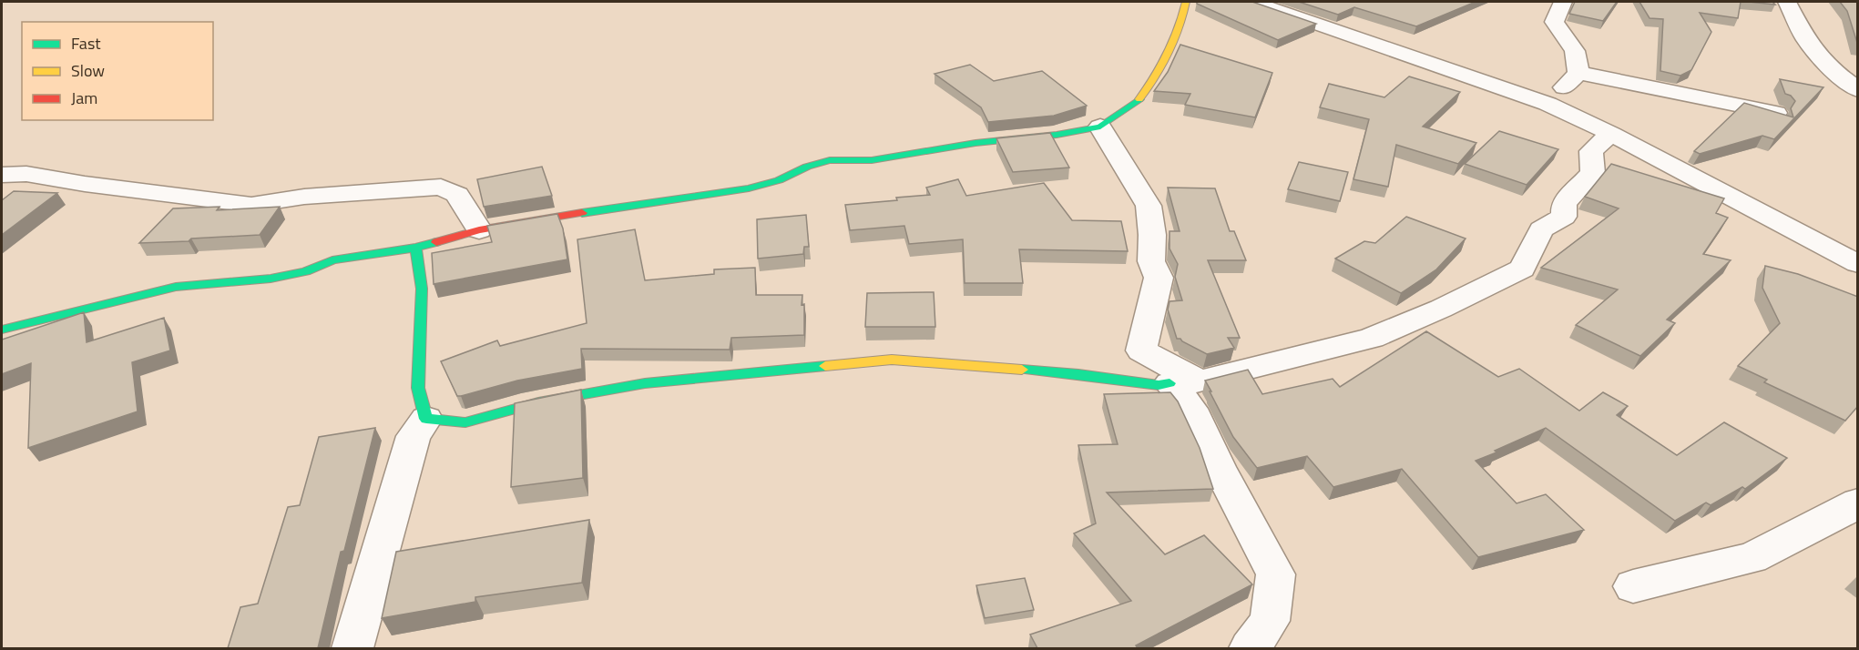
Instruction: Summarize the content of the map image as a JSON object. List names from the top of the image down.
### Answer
{
  "legend": ["Fast", "Slow", "Jam"]
}
